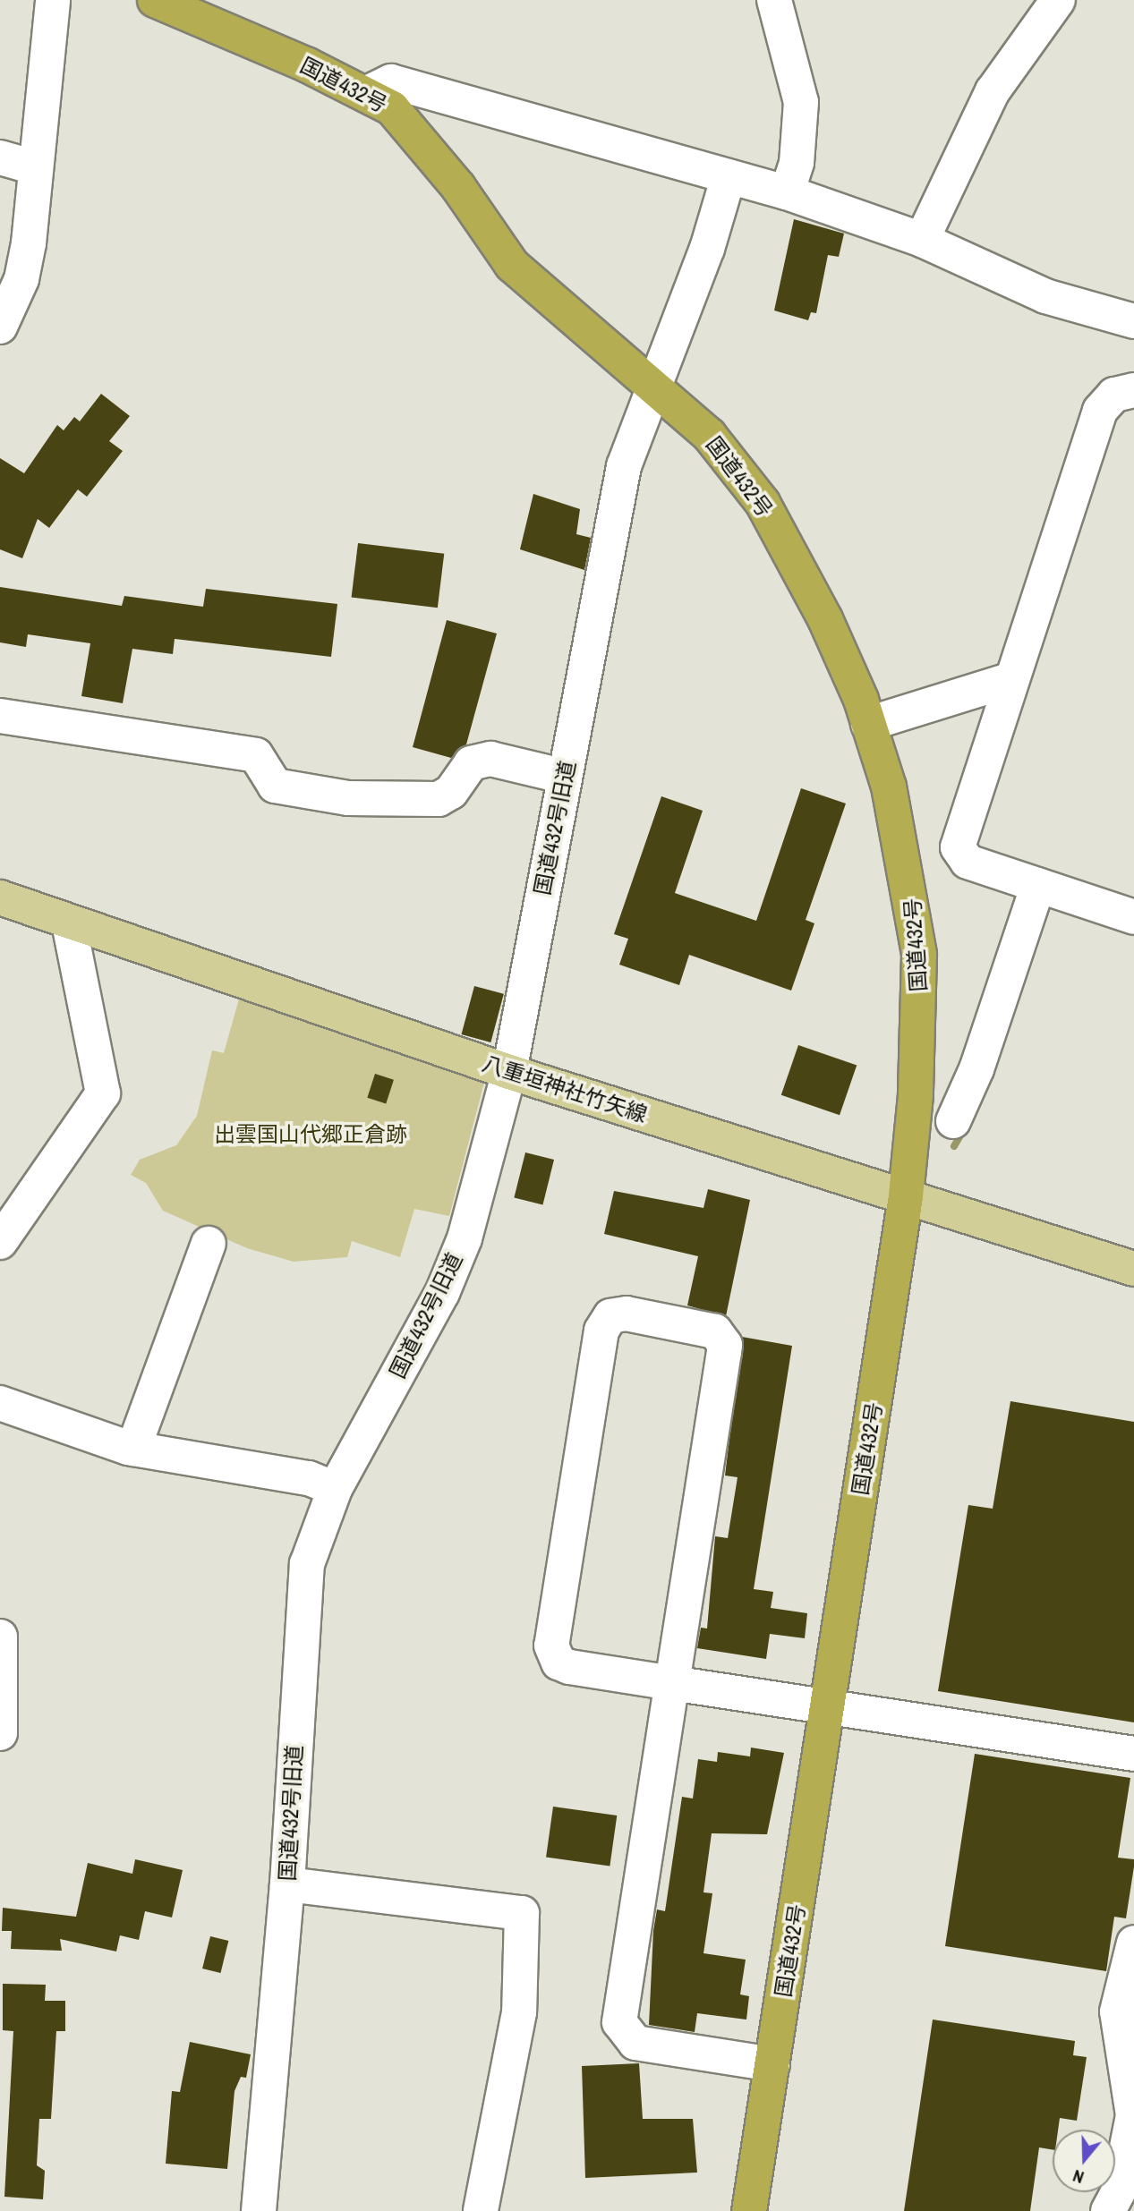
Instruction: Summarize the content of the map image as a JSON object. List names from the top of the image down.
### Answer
{
  "streets": {
    "highway": ["国道432号"],
    "main road": ["八重垣神社竹矢線"],
    "street": ["国道432号旧道"]
  },
  "crossings": [
    ["国道432号", "国道432号旧道"],
    ["国道432号", "八重垣神社竹矢線"],
    ["国道432号旧道", "八重垣神社竹矢線"]
  ],
  "parks": ["出雲国山代郷正倉跡"],
  "north": "bottom"
}
